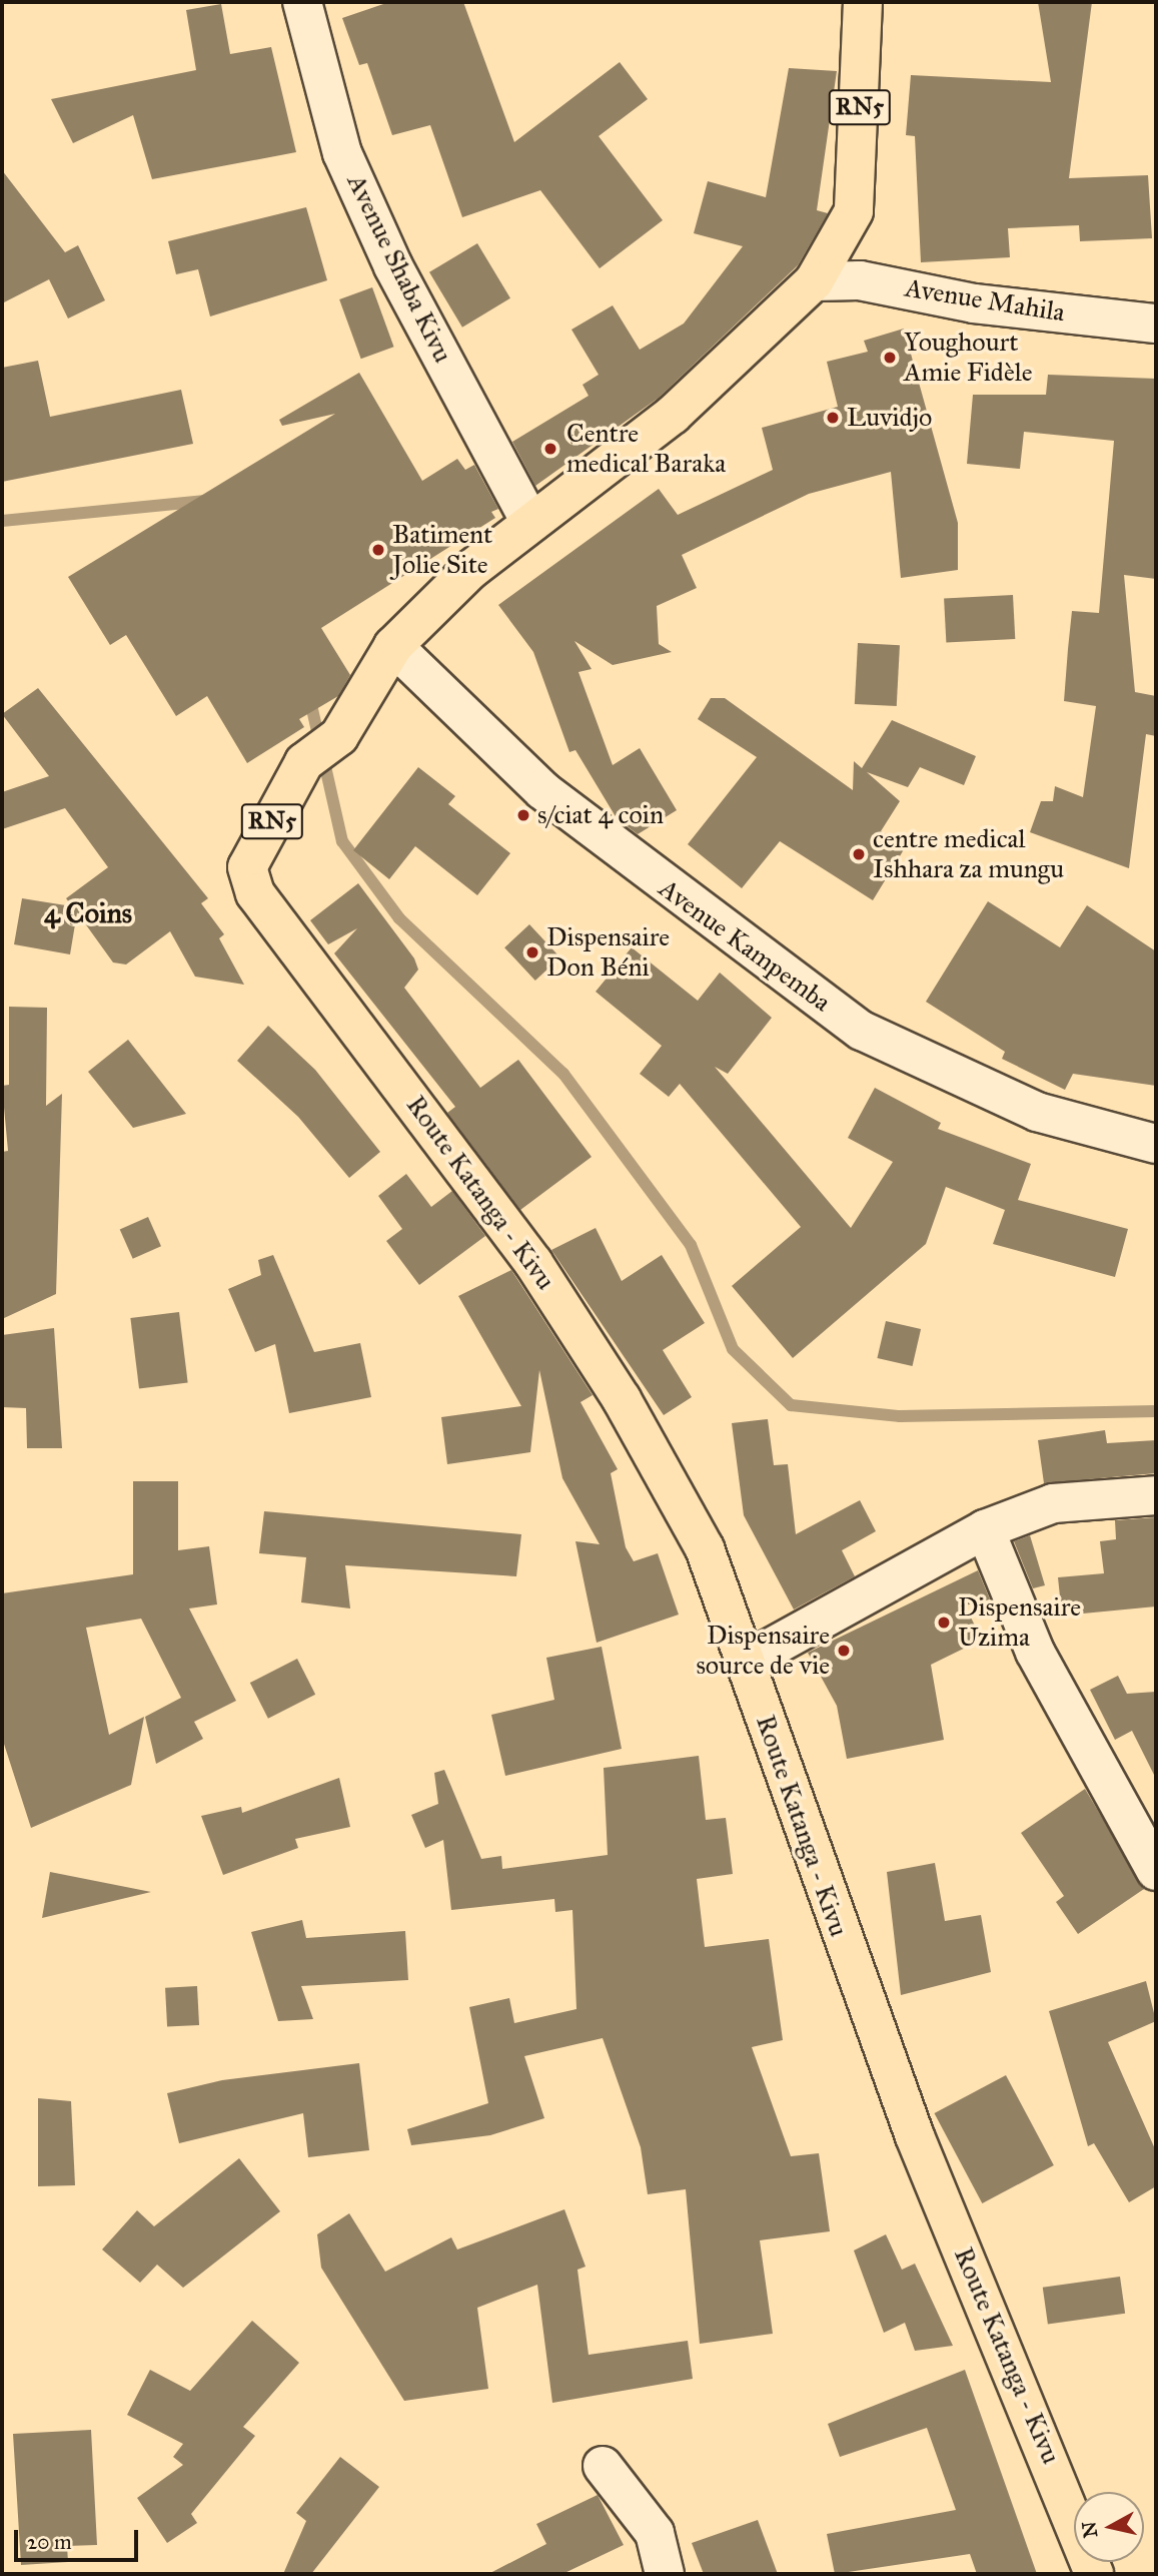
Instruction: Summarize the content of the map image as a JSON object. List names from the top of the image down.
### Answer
{
  "streets": {
    "highway": ["RN5", "Route Katanga - Kivu"],
    "street": ["Avenue Shaba Kivu", "Avenue Mahila", "Avenue Kampemba"]
  },
  "crossings": [
    ["Avenue Shaba Kivu", "Route Katanga - Kivu"],
    ["Avenue Mahila", "Route Katanga - Kivu"],
    ["Avenue Kampemba", "Route Katanga - Kivu"]
  ],
  "districts": ["4 Coins"],
  "places": [
    "Youghourt Amie Fidèle",
    "Luvidjo",
    "Centre medical Baraka",
    "Batiment Jolie Site",
    "s/ciat 4 coin",
    "centre medical Ishhara za mungu",
    "Dispensaire Don Béni",
    "Dispensaire Uzima",
    "Dispensaire source de vie"
  ],
  "scale_bar": "20 m",
  "north": "left"
}
